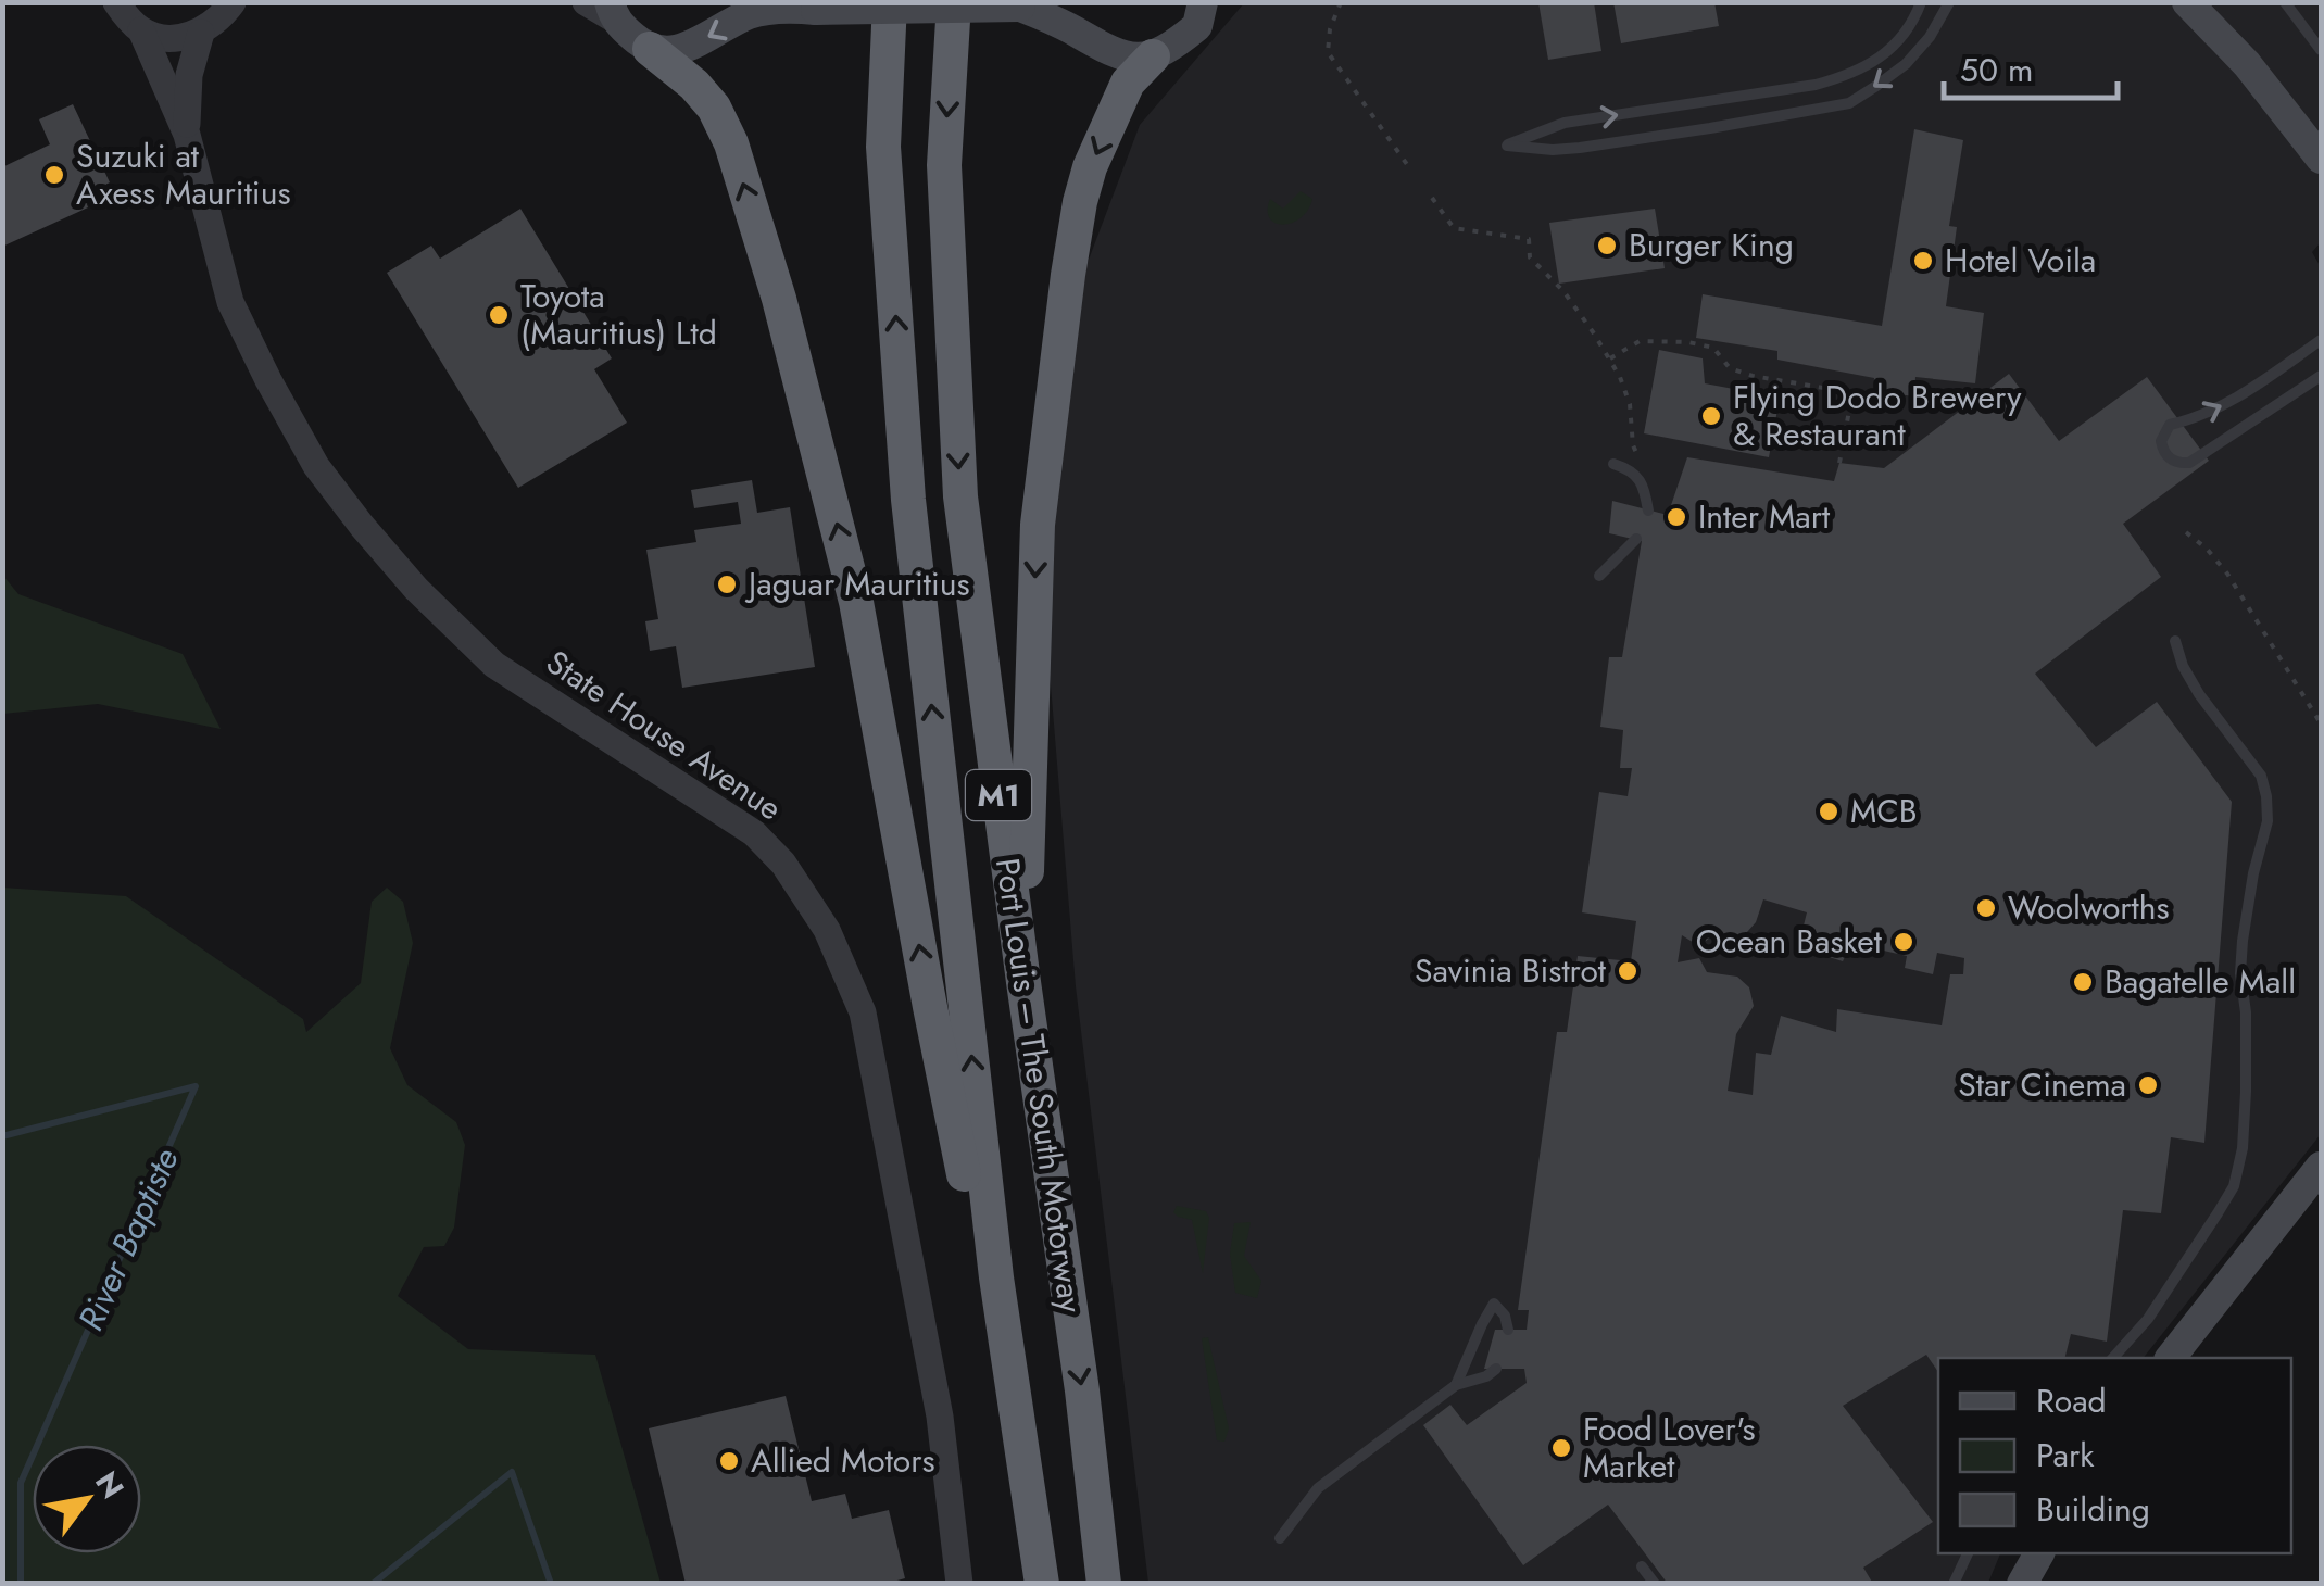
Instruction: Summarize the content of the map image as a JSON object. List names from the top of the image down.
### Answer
{
  "streets": {
    "highway": ["M1", "Port Louis – The South Motorway"],
    "street": ["State House Avenue"]
  },
  "water": ["River Baptiste"],
  "places": [
    "Suzuki at Axess Mauritius",
    "Burger King",
    "Hotel Voila",
    "Toyota (Mauritius) Ltd",
    "Flying Dodo Brewery & Restaurant",
    "Inter Mart",
    "Jaguar Mauritius",
    "MCB",
    "Woolworths",
    "Ocean Basket",
    "Savinia Bistrot",
    "Bagatelle Mall",
    "Star Cinema",
    "Food Lover's Market",
    "Allied Motors"
  ],
  "legend": ["Road", "Park", "Building"],
  "scale_bar": "50 m",
  "north": "top right"
}
